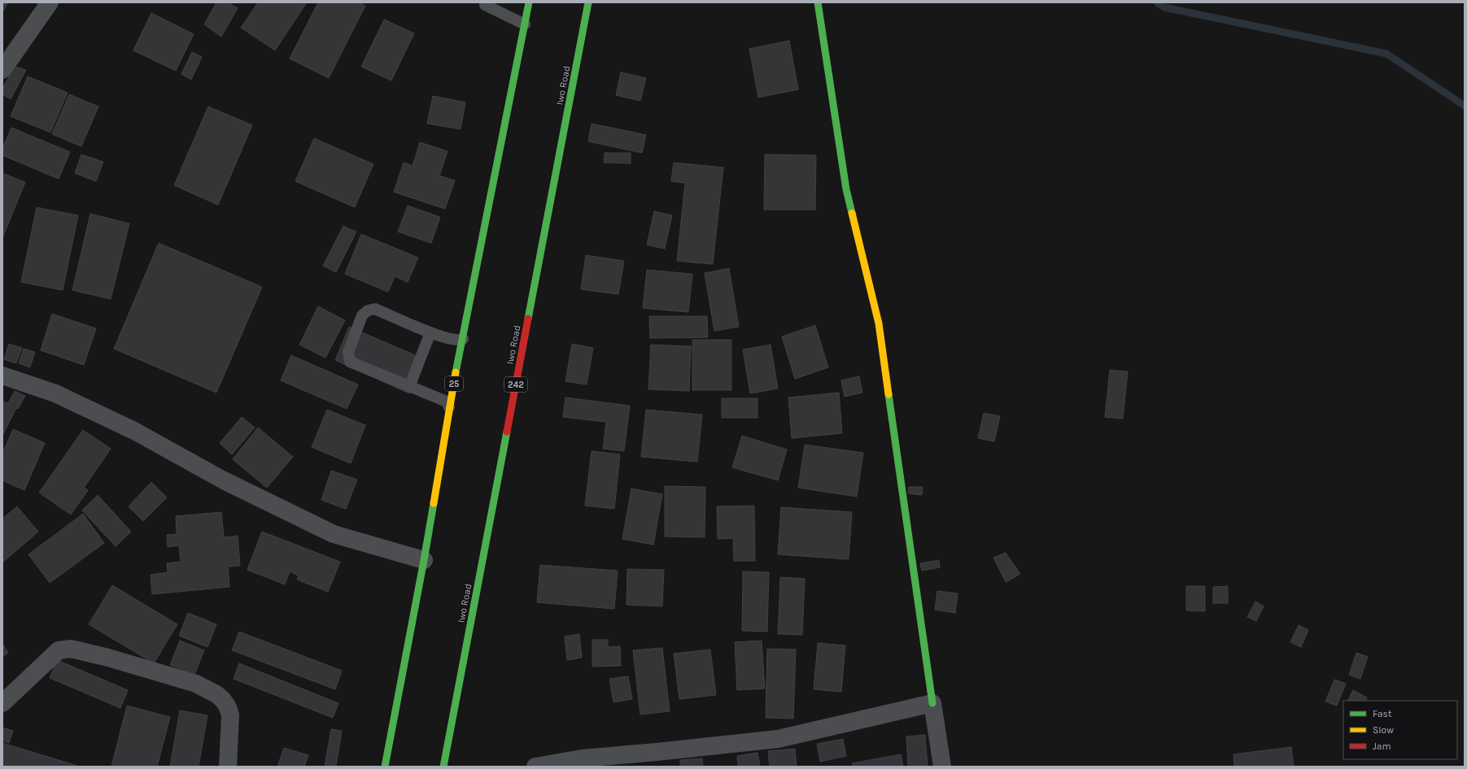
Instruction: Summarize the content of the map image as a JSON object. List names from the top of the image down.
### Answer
{
  "streets": {
    "main road": ["Iwo Road", "25", "242"]
  },
  "legend": ["Fast", "Slow", "Jam"]
}
